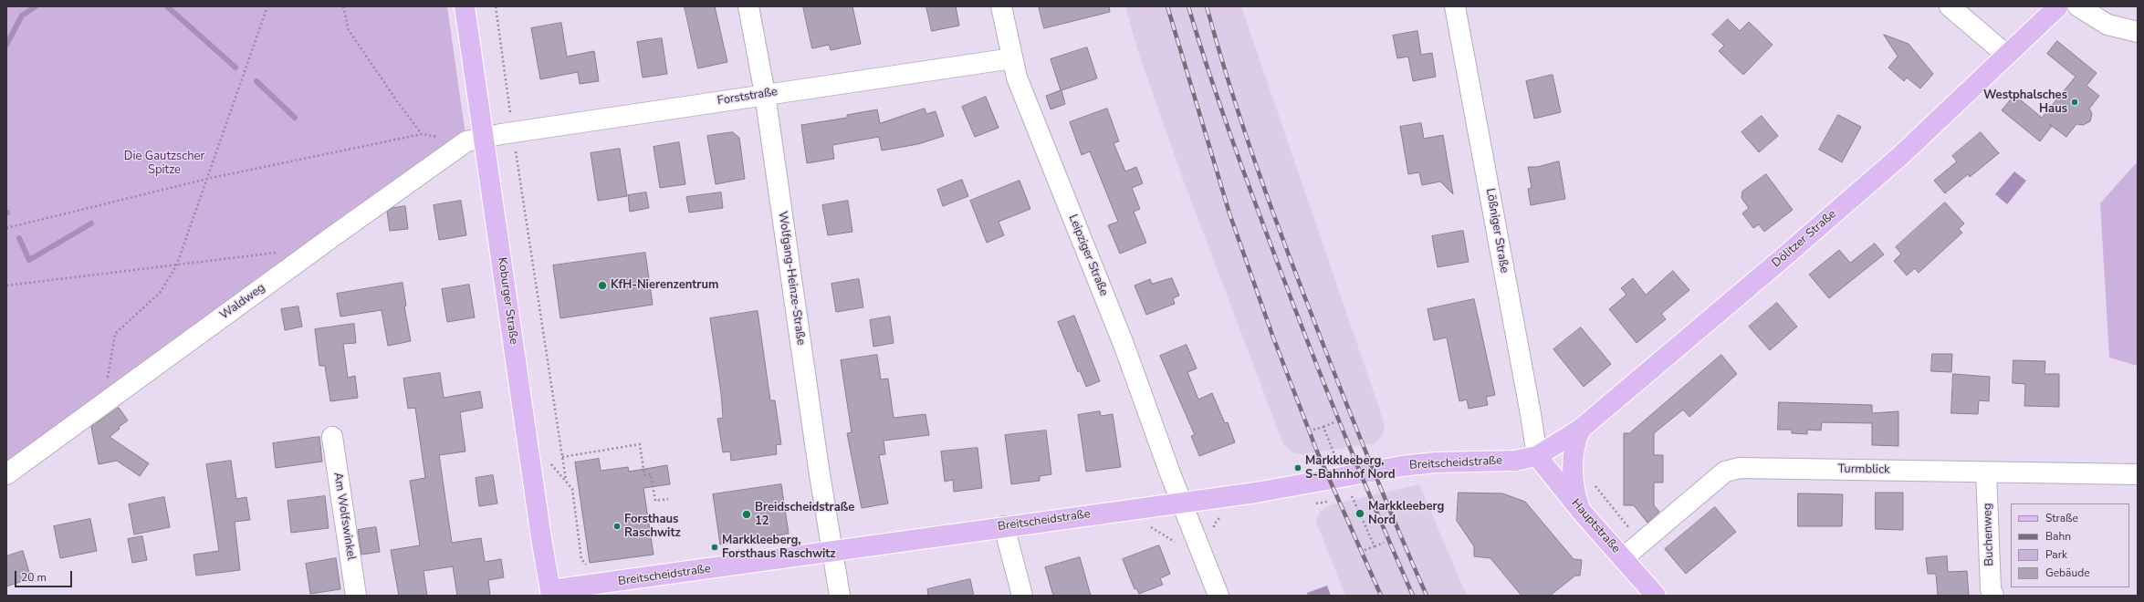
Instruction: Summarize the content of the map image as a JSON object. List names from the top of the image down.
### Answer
{
  "streets": {
    "main road": [
      "Dölitzer Straße",
      "Koburger Straße",
      "Breitscheidstraße",
      "Hauptstraße"
    ],
    "street": [
      "Forststraße",
      "Lößniger Straße",
      "Leipziger Straße",
      "Wolfgang-Heinze-Straße",
      "Waldweg",
      "Turmblick",
      "Am Wolfswinkel",
      "Buchenweg"
    ]
  },
  "crossings": [
    ["Forststraße", "Leipziger Straße"],
    ["Forststraße", "Wolfgang-Heinze-Straße"],
    ["Forststraße", "Koburger Straße"],
    ["Forststraße", "Waldweg"],
    ["Lößniger Straße", "Dölitzer Straße"],
    ["Lößniger Straße", "Breitscheidstraße"],
    ["Lößniger Straße", "Hauptstraße"],
    ["Dölitzer Straße", "Breitscheidstraße"],
    ["Dölitzer Straße", "Hauptstraße"],
    ["Leipziger Straße", "Breitscheidstraße"],
    ["Wolfgang-Heinze-Straße", "Breitscheidstraße"],
    ["Koburger Straße", "Waldweg"],
    ["Koburger Straße", "Breitscheidstraße"],
    ["Breitscheidstraße", "Hauptstraße"],
    ["Turmblick", "Hauptstraße"],
    ["Turmblick", "Buchenweg"]
  ],
  "parks": ["Die Gautzscher Spitze"],
  "places": [
    "Westphalsches Haus",
    "KfH-Nierenzentrum",
    "Markkleeberg, S-Bahnhof Nord",
    "Markkleeberg Nord",
    "Breidscheidstraße 12",
    "Forsthaus Raschwitz",
    "Markkleeberg, Forsthaus Raschwitz"
  ],
  "legend": [
    "Straße",
    "Bahn",
    "Park",
    "Gebäude"
  ],
  "scale_bar": "20 m"
}
